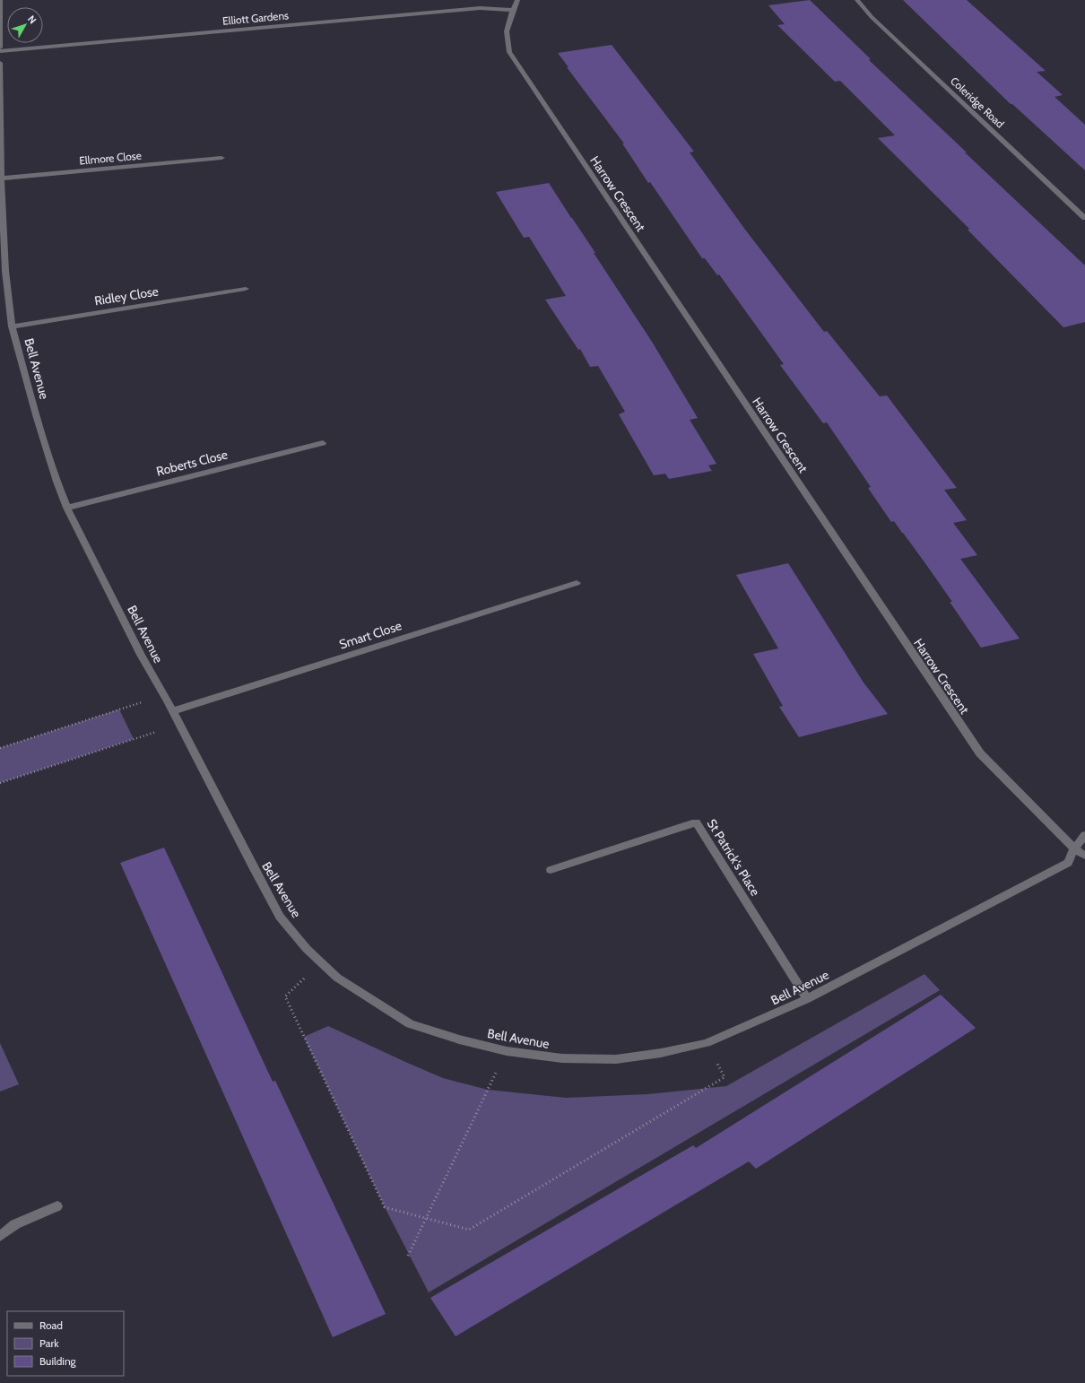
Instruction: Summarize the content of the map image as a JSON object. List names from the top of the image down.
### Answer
{
  "streets": {
    "street": [
      "Elliott Gardens",
      "Coleridge Road",
      "Ellmore Close",
      "Harrow Crescent",
      "Ridley Close",
      "Bell Avenue",
      "Roberts Close",
      "Smart Close",
      "St Patrick's Place"
    ]
  },
  "crossings": [
    ["Elliott Gardens", "Harrow Crescent"],
    ["Ellmore Close", "Bell Avenue"],
    ["Harrow Crescent", "Bell Avenue"],
    ["Ridley Close", "Bell Avenue"],
    ["Bell Avenue", "Roberts Close"],
    ["Bell Avenue", "Smart Close"],
    ["Bell Avenue", "St Patrick's Place"]
  ],
  "legend": ["Road", "Park", "Building"],
  "north": "top right"
}
